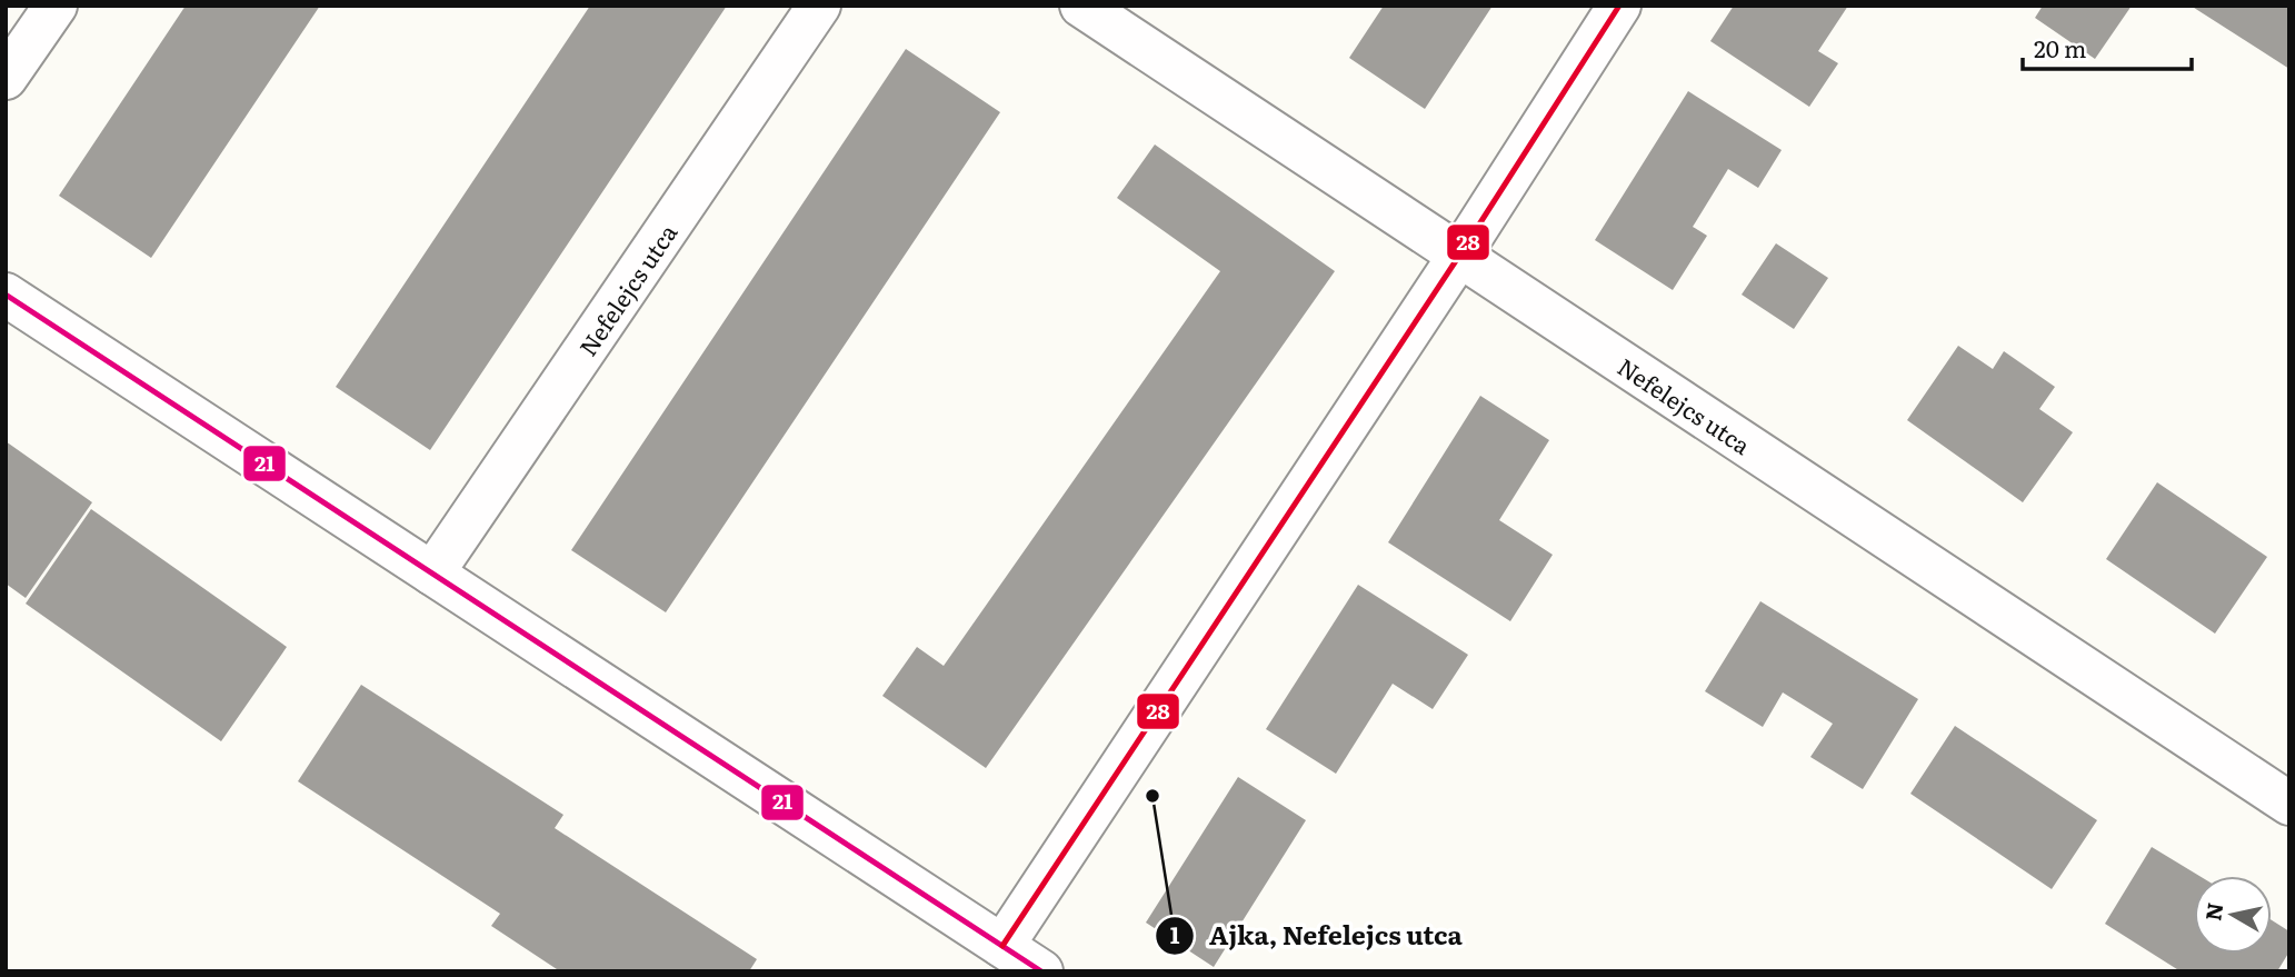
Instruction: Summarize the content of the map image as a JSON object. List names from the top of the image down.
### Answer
{
  "streets": {
    "street": ["Nefelejcs utca"]
  },
  "places": ["Ajka, Nefelejcs utca"],
  "lines": ["transit line 28", "transit line 21"],
  "scale_bar": "20 m",
  "north": "left"
}
